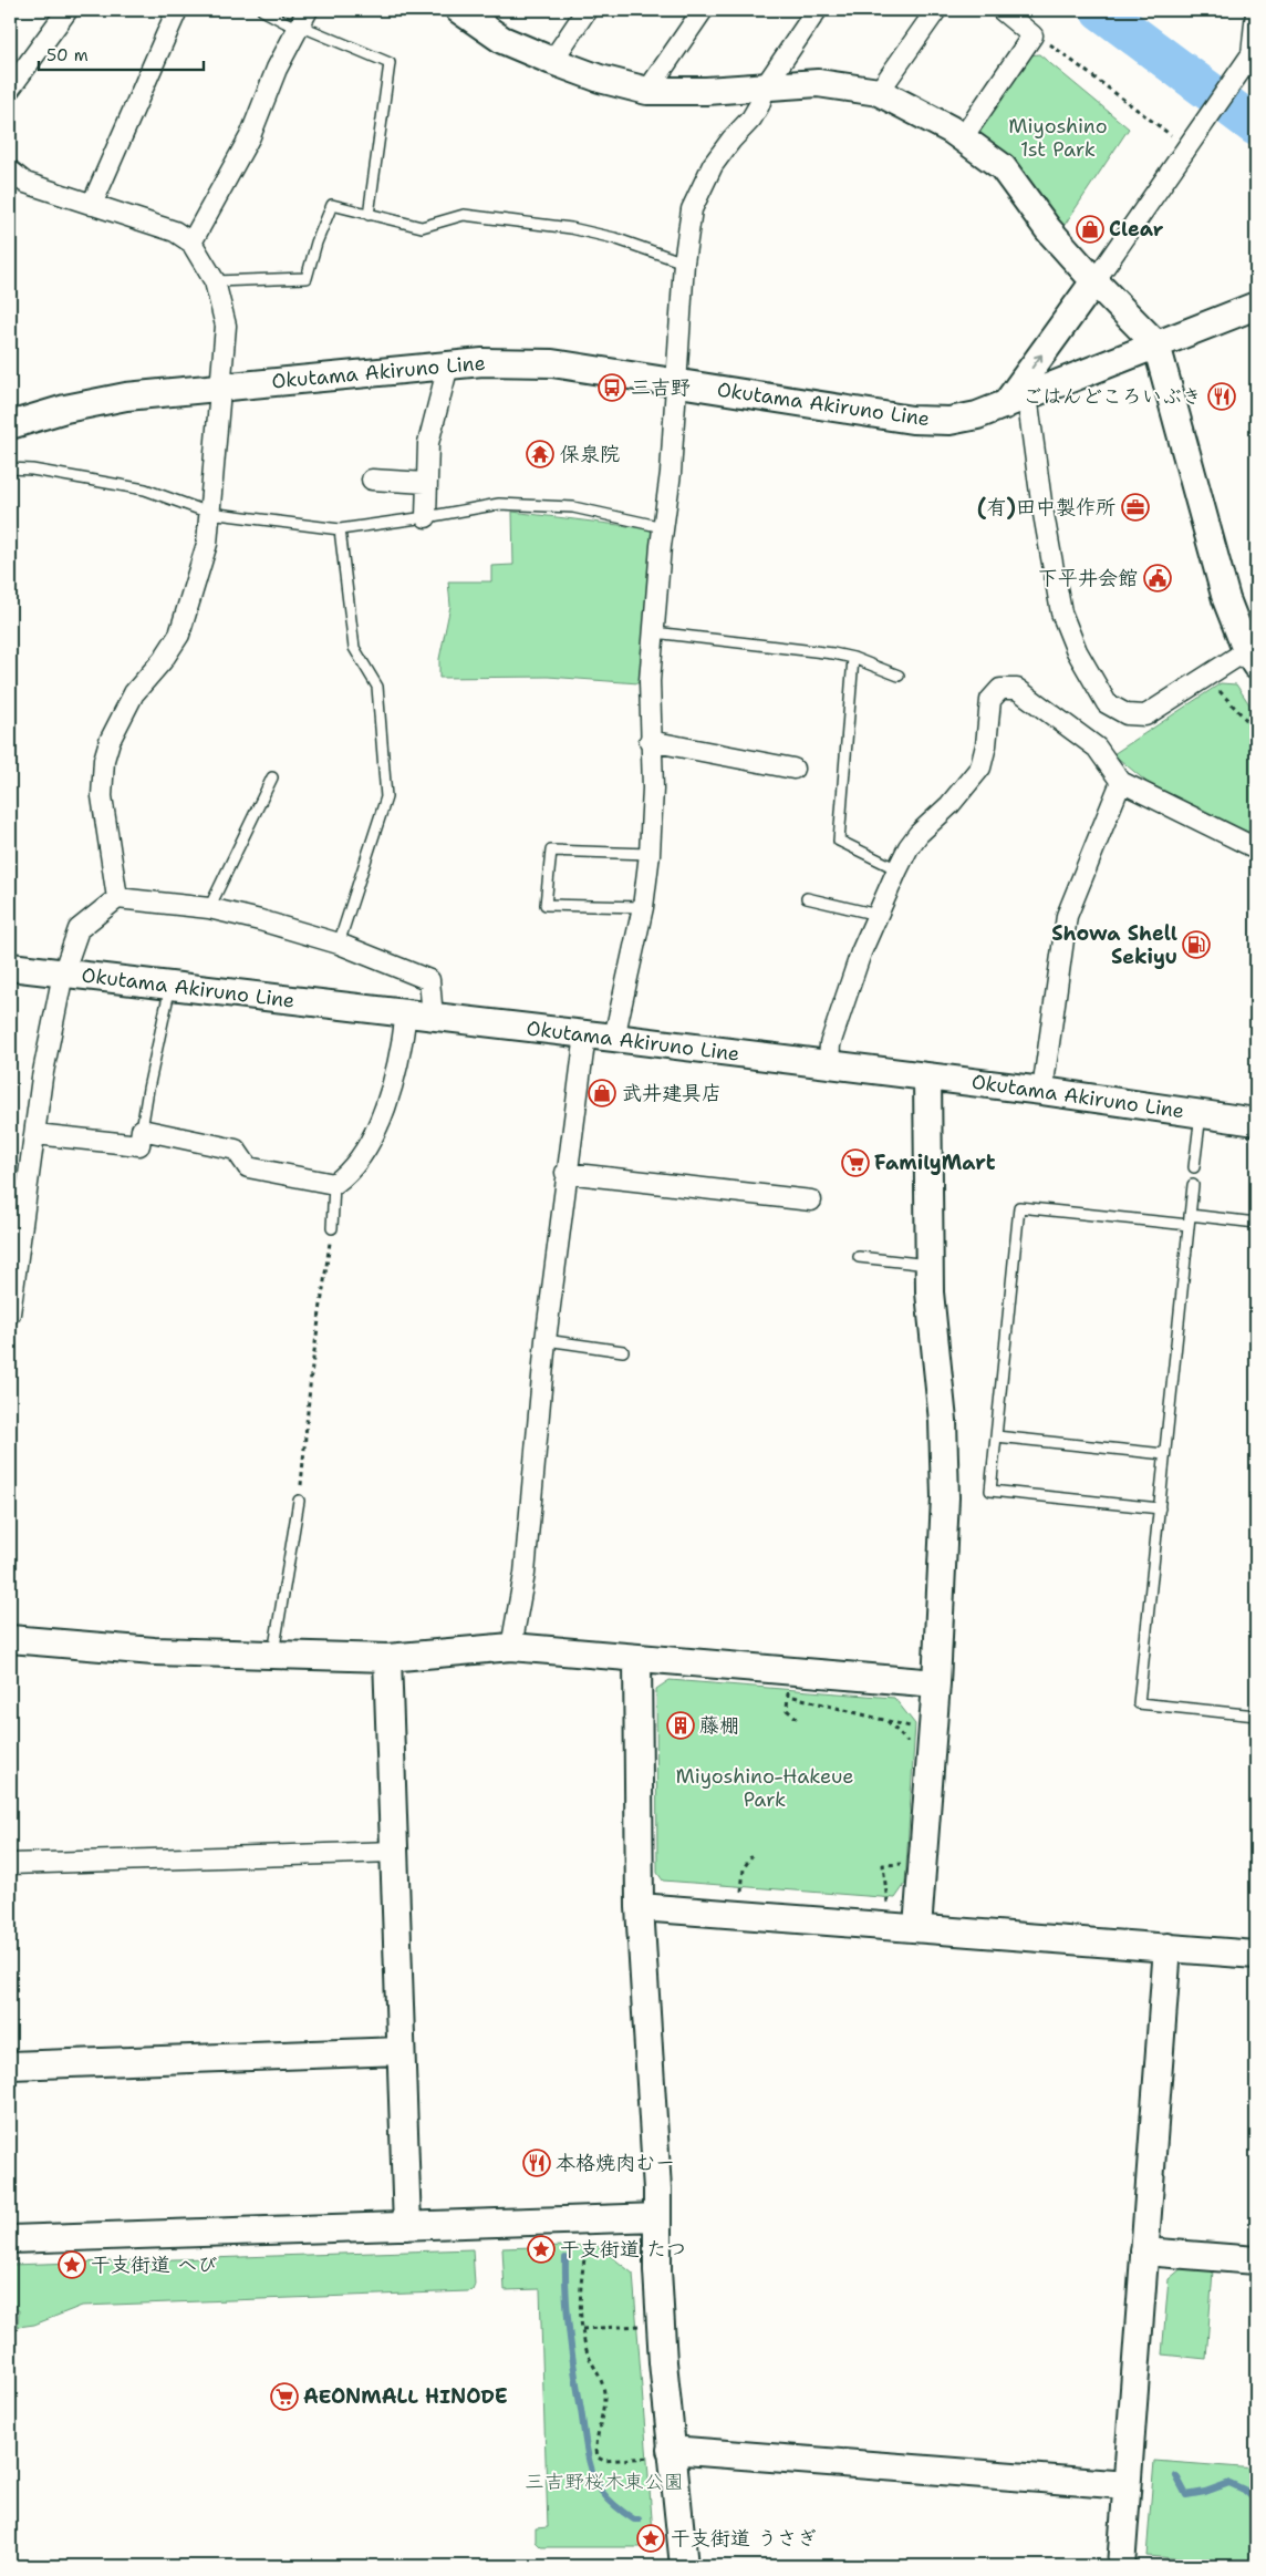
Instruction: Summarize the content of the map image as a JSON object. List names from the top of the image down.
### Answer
{
  "streets": {
    "street": ["Okutama Akiruno Line"]
  },
  "parks": ["Miyoshino 1st Park", "Miyoshino-Hakeue Park", "三吉野桜木東公園"],
  "places": {
    "shop": ["Clear", "武井建具店"],
    "bus stop": ["三吉野"],
    "restaurant": ["ごはんどころいぶき", "本格焼肉むー"],
    "temple": ["保泉院"],
    "office": ["(有)田中製作所"],
    "public building": ["下平井会館"],
    "fuel station": ["Showa Shell Sekiyu"],
    "supermarket": ["FamilyMart", "AEONMALL HINODE"],
    "building": ["藤棚"],
    "place": ["干支街道 たつ", "干支街道 へび", "干支街道 うさぎ"]
  },
  "scale_bar": "50 m"
}
